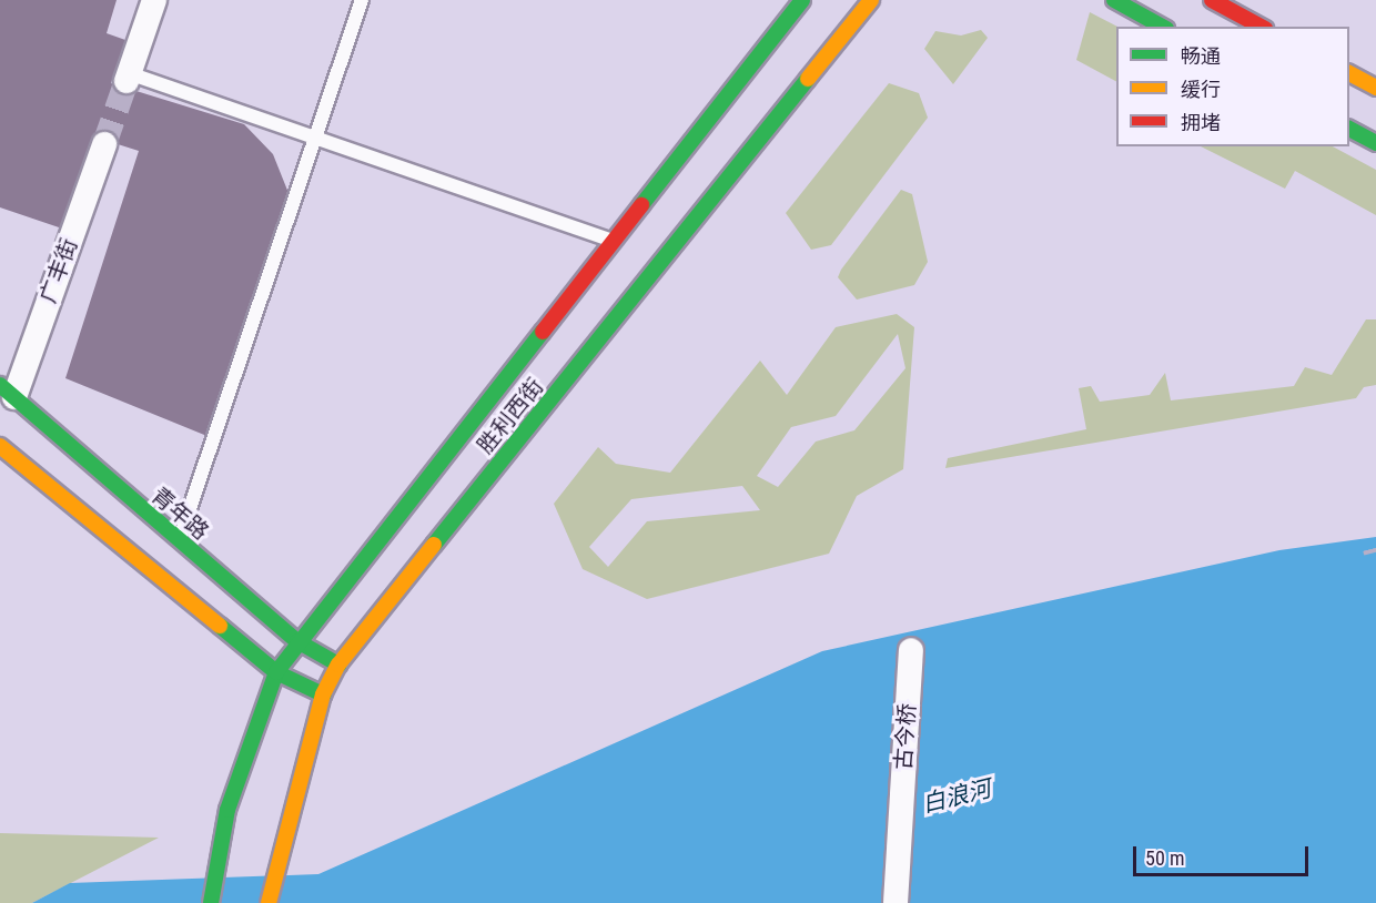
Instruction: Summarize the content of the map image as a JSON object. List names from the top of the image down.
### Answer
{
  "streets": {
    "main road": ["胜利西街", "青年路"],
    "street": ["广丰街", "古今桥"]
  },
  "crossings": [
    ["广丰街", "青年路"],
    ["胜利西街", "青年路"]
  ],
  "water": ["白浪河"],
  "legend": ["畅通", "缓行", "拥堵"],
  "scale_bar": "50 m"
}
